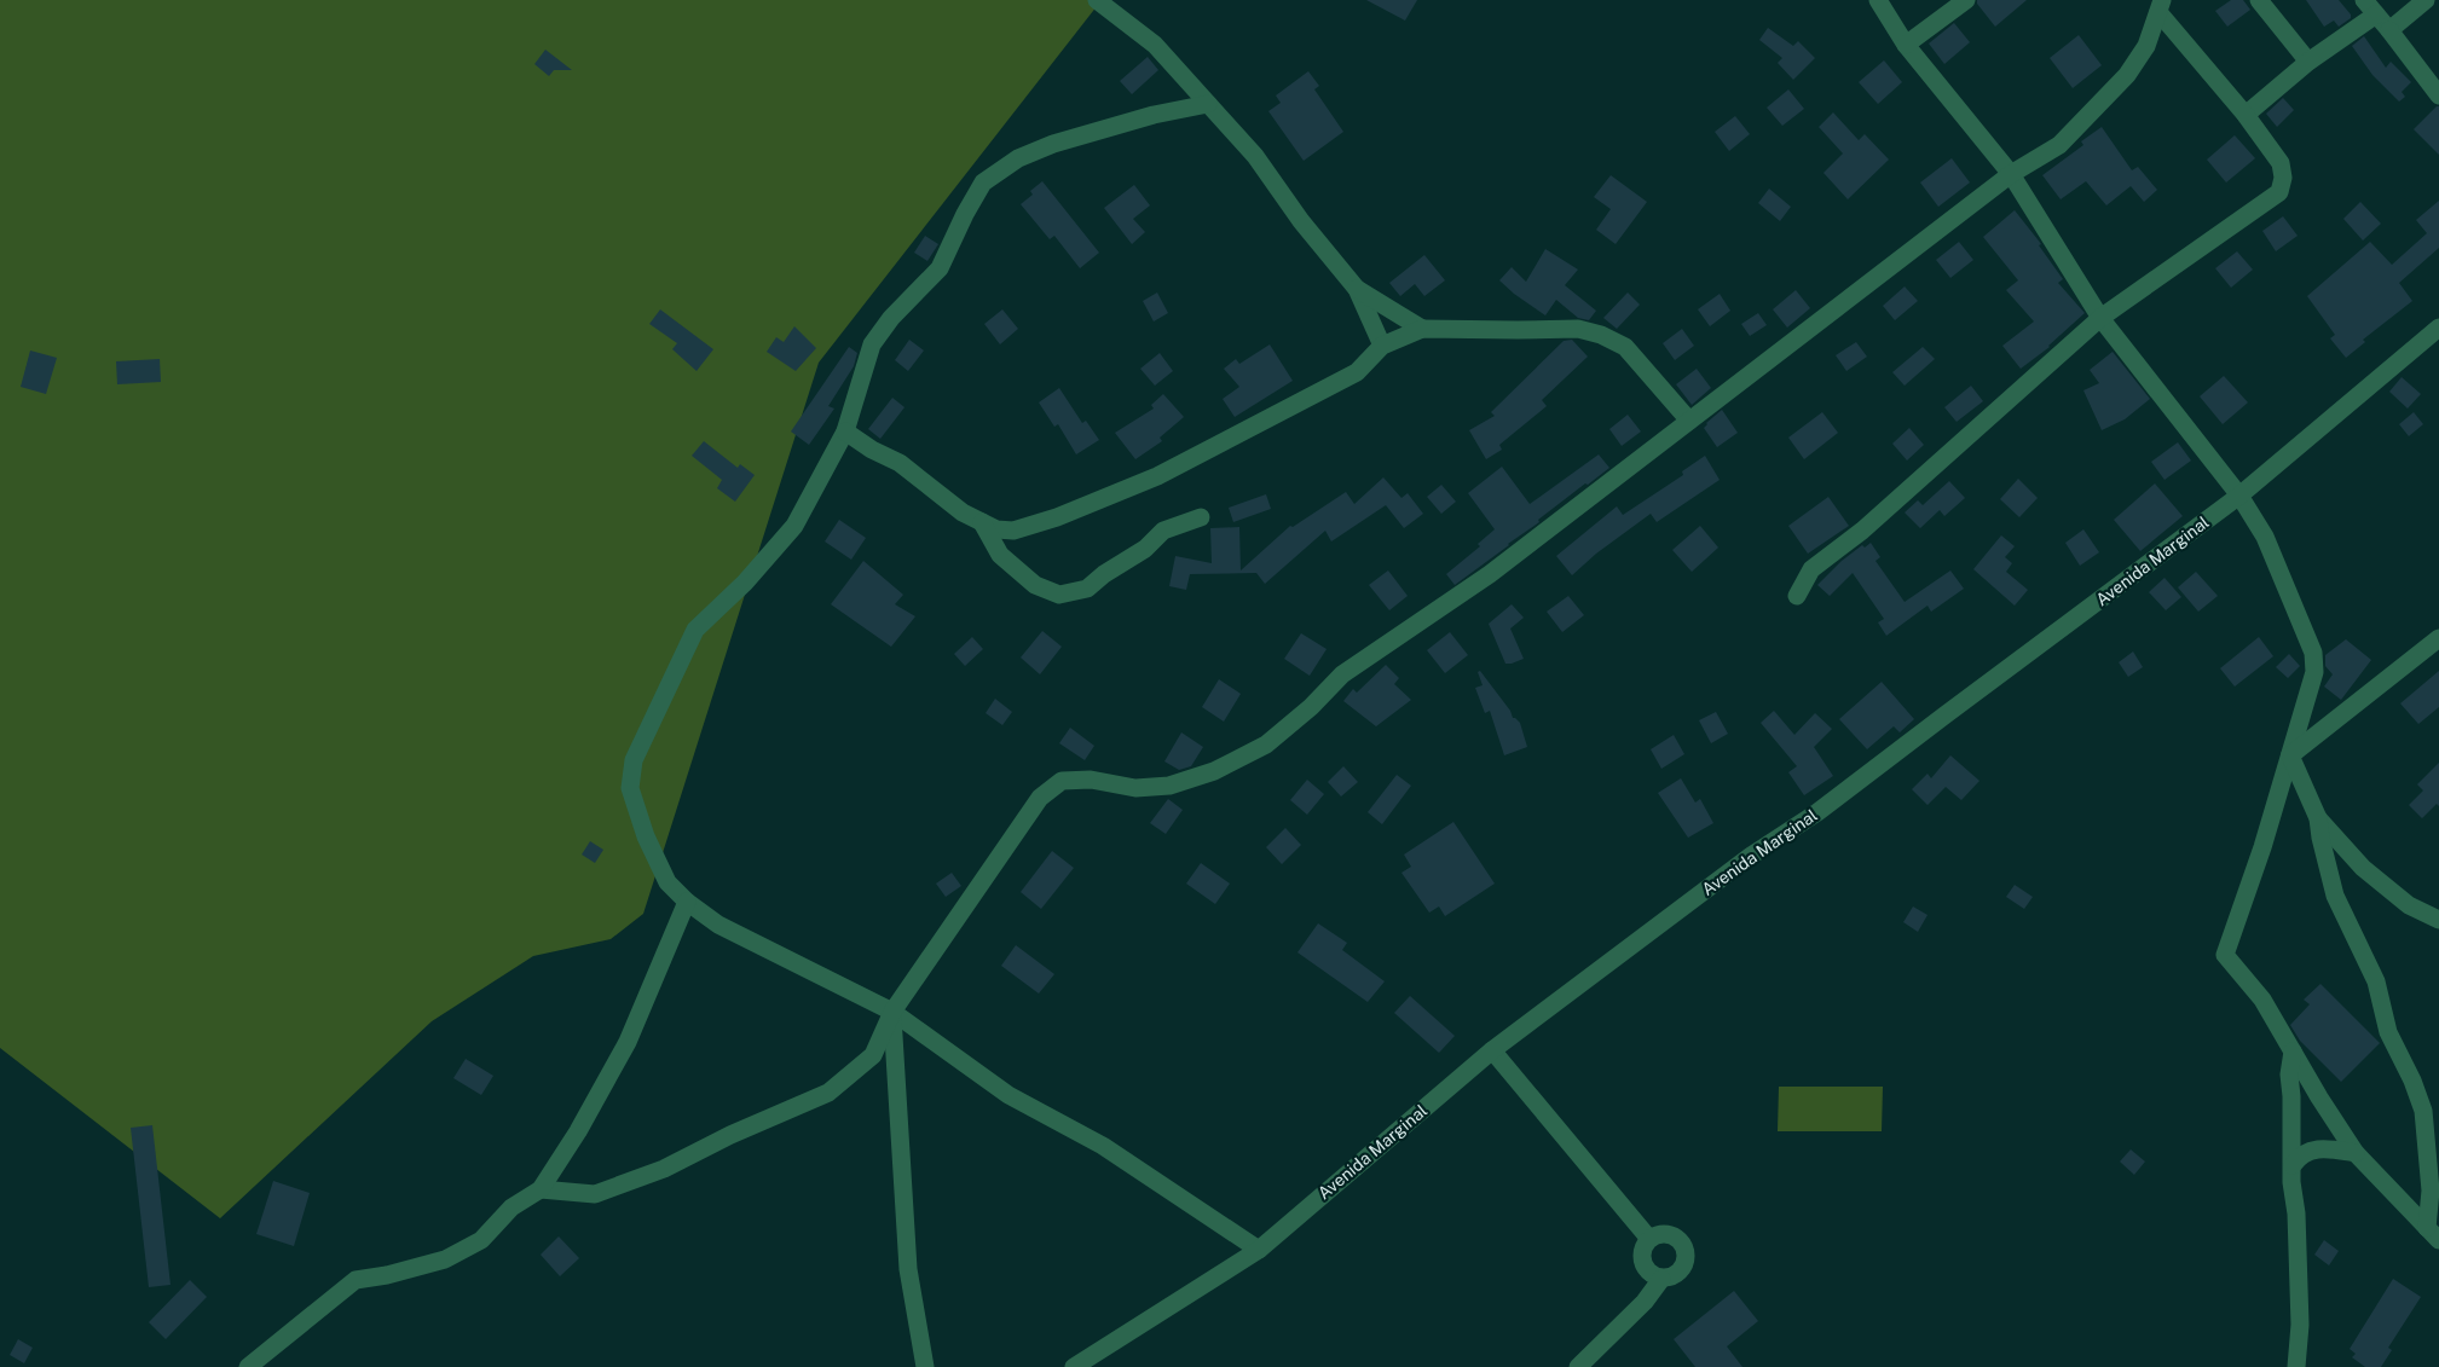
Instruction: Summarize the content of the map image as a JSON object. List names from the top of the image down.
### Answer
{
  "streets": {
    "street": ["Avenida Marginal"]
  }
}
